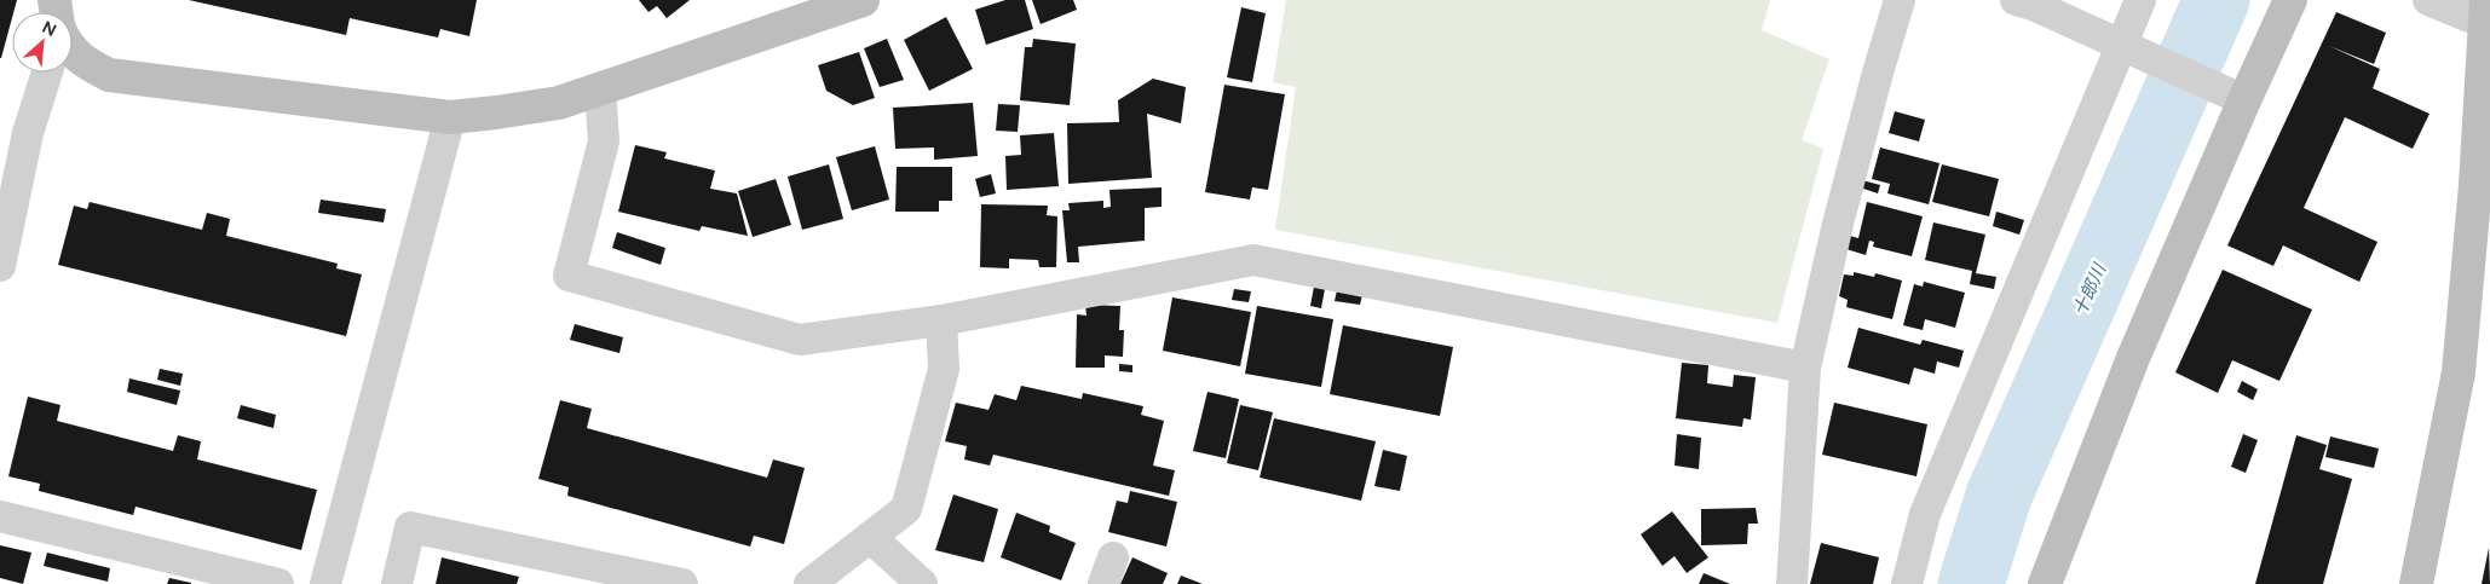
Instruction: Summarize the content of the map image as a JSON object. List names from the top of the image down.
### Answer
{
  "water": ["十郎川"],
  "north": "top right"
}
